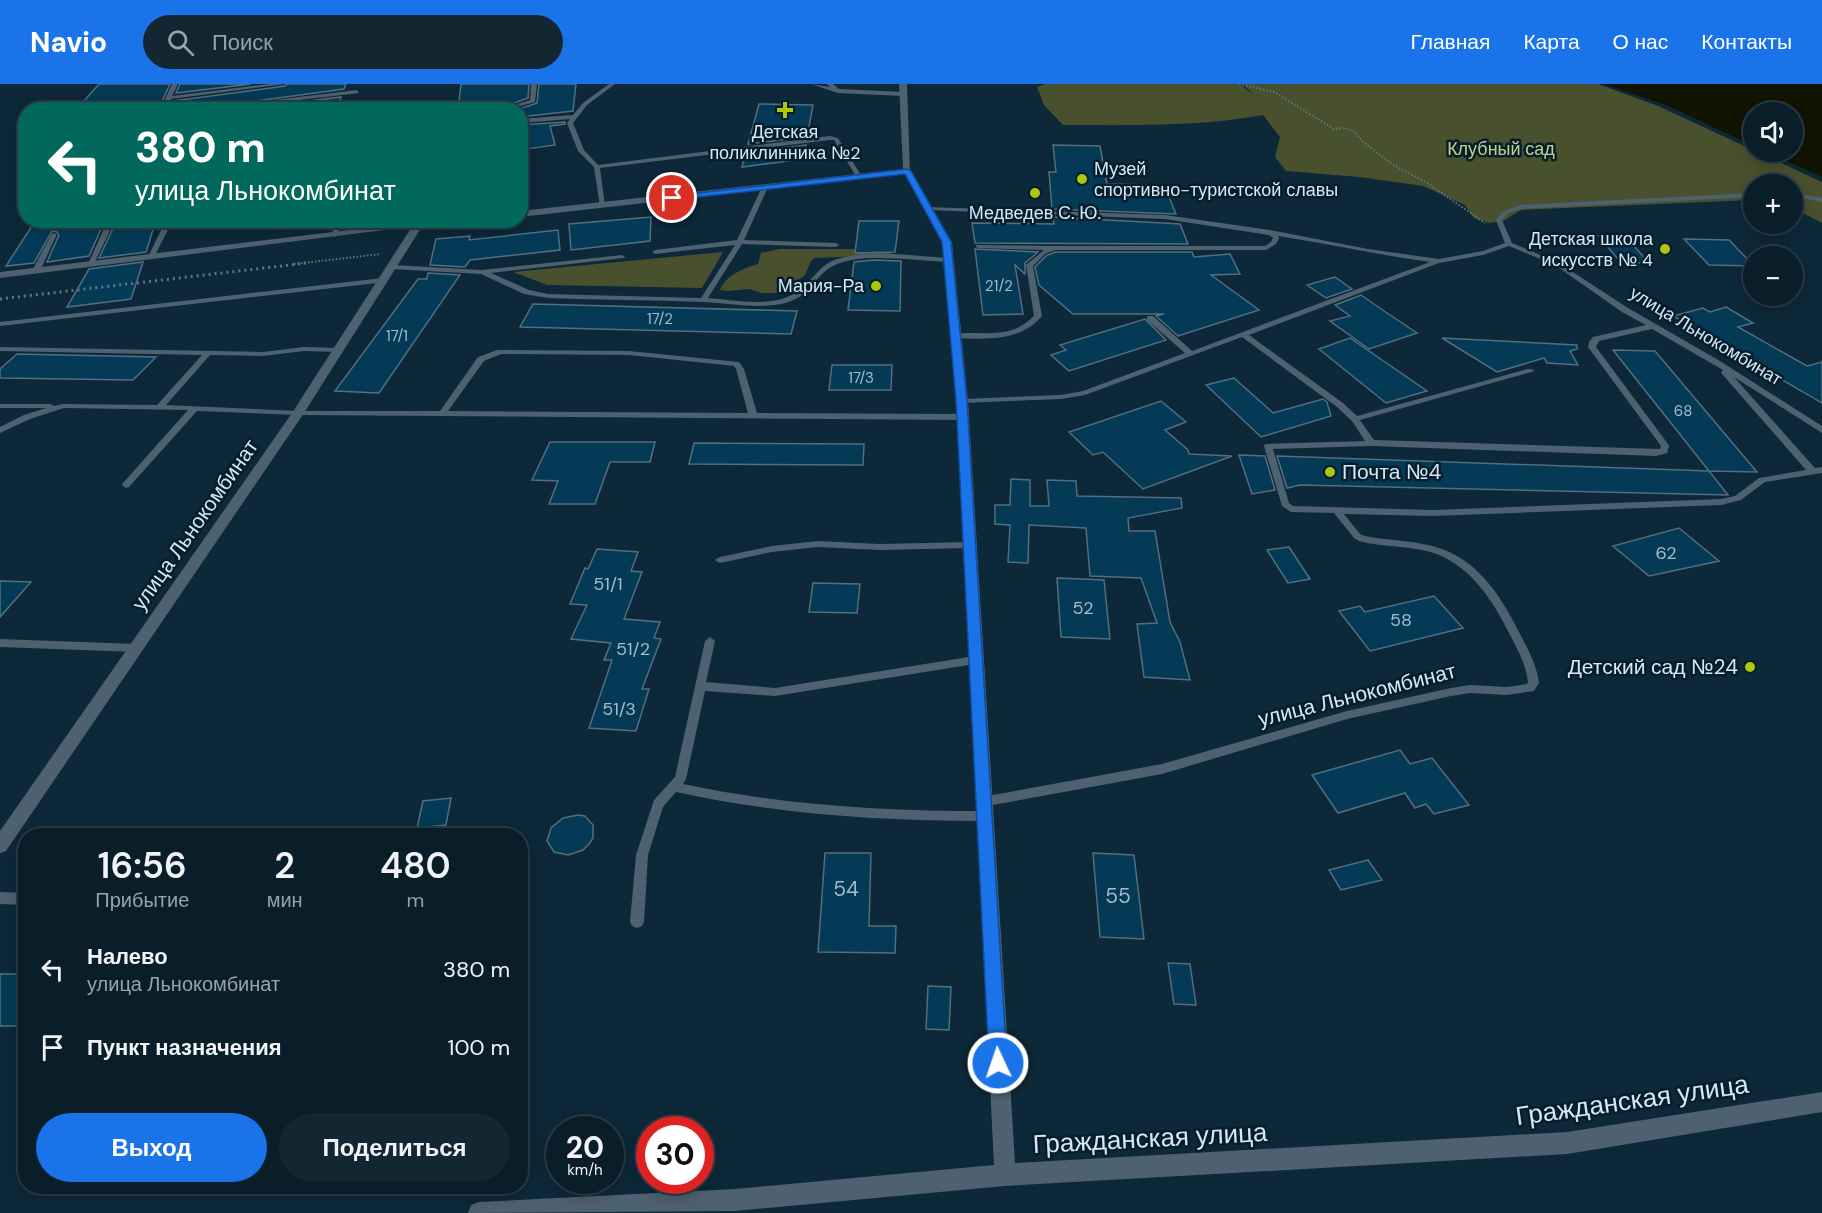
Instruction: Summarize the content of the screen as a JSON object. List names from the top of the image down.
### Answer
{
  "streets": {
    "street": ["улица Льнокомбинат", "Гражданская улица"]
  },
  "parks": ["Клубный сад"],
  "places": {
    "health": ["Детская поликлинника №2"],
    "other": [
      "Музей спортивно-туристской славы",
      "Медведев С. Ю.",
      "Детская школа искусств № 4",
      "Мария-Ра",
      "Почта №4",
      "Детский сад №24"
    ]
  },
  "house_numbers": [
    "21/2",
    "17/2",
    "17/1",
    "17/3",
    "68",
    "62",
    "51/1",
    "52",
    "58",
    "51/2",
    "51/3",
    "54",
    "55"
  ],
  "page": {
    "header": "Navio",
    "search": "Поиск",
    "nav": [
      "Главная",
      "Карта",
      "О нас",
      "Контакты"
    ],
    "map_buttons": ["+", "−"],
    "turn": ["380 m", "улица Льнокомбинат"],
    "eta": [
      "16:56",
      "Прибытие",
      "2",
      "мин",
      "480",
      "m"
    ],
    "list": [
      {
        "name": "Налево",
        "note": "улица Льнокомбинат",
        "value": "380 m"
      },
      {
        "name": "Пункт назначения",
        "value": "100 m"
      }
    ],
    "buttons": ["Выход", "Поделиться"],
    "speed": "20 km/h",
    "limit": "30"
  }
}
